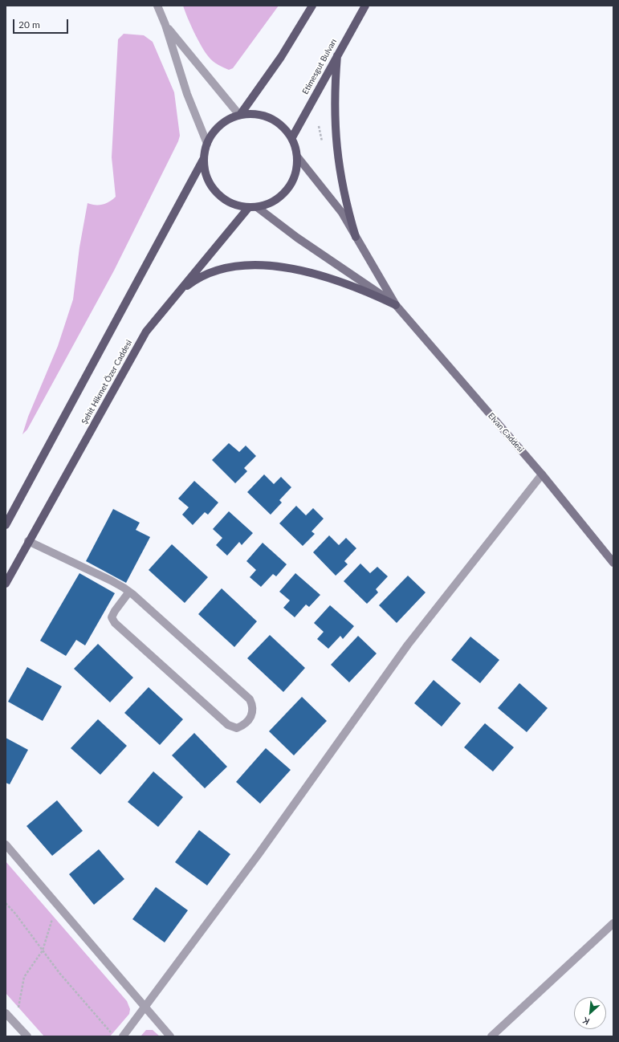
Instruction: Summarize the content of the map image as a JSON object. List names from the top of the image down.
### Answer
{
  "streets": {
    "main road": ["Etimesgut Bulvarı", "Şehit Hikmet Özer Caddesi", "Elvan Caddesi"]
  },
  "crossings": [
    ["Etimesgut Bulvarı", "Şehit Hikmet Özer Caddesi"]
  ],
  "scale_bar": "20 m",
  "north": "bottom left"
}
